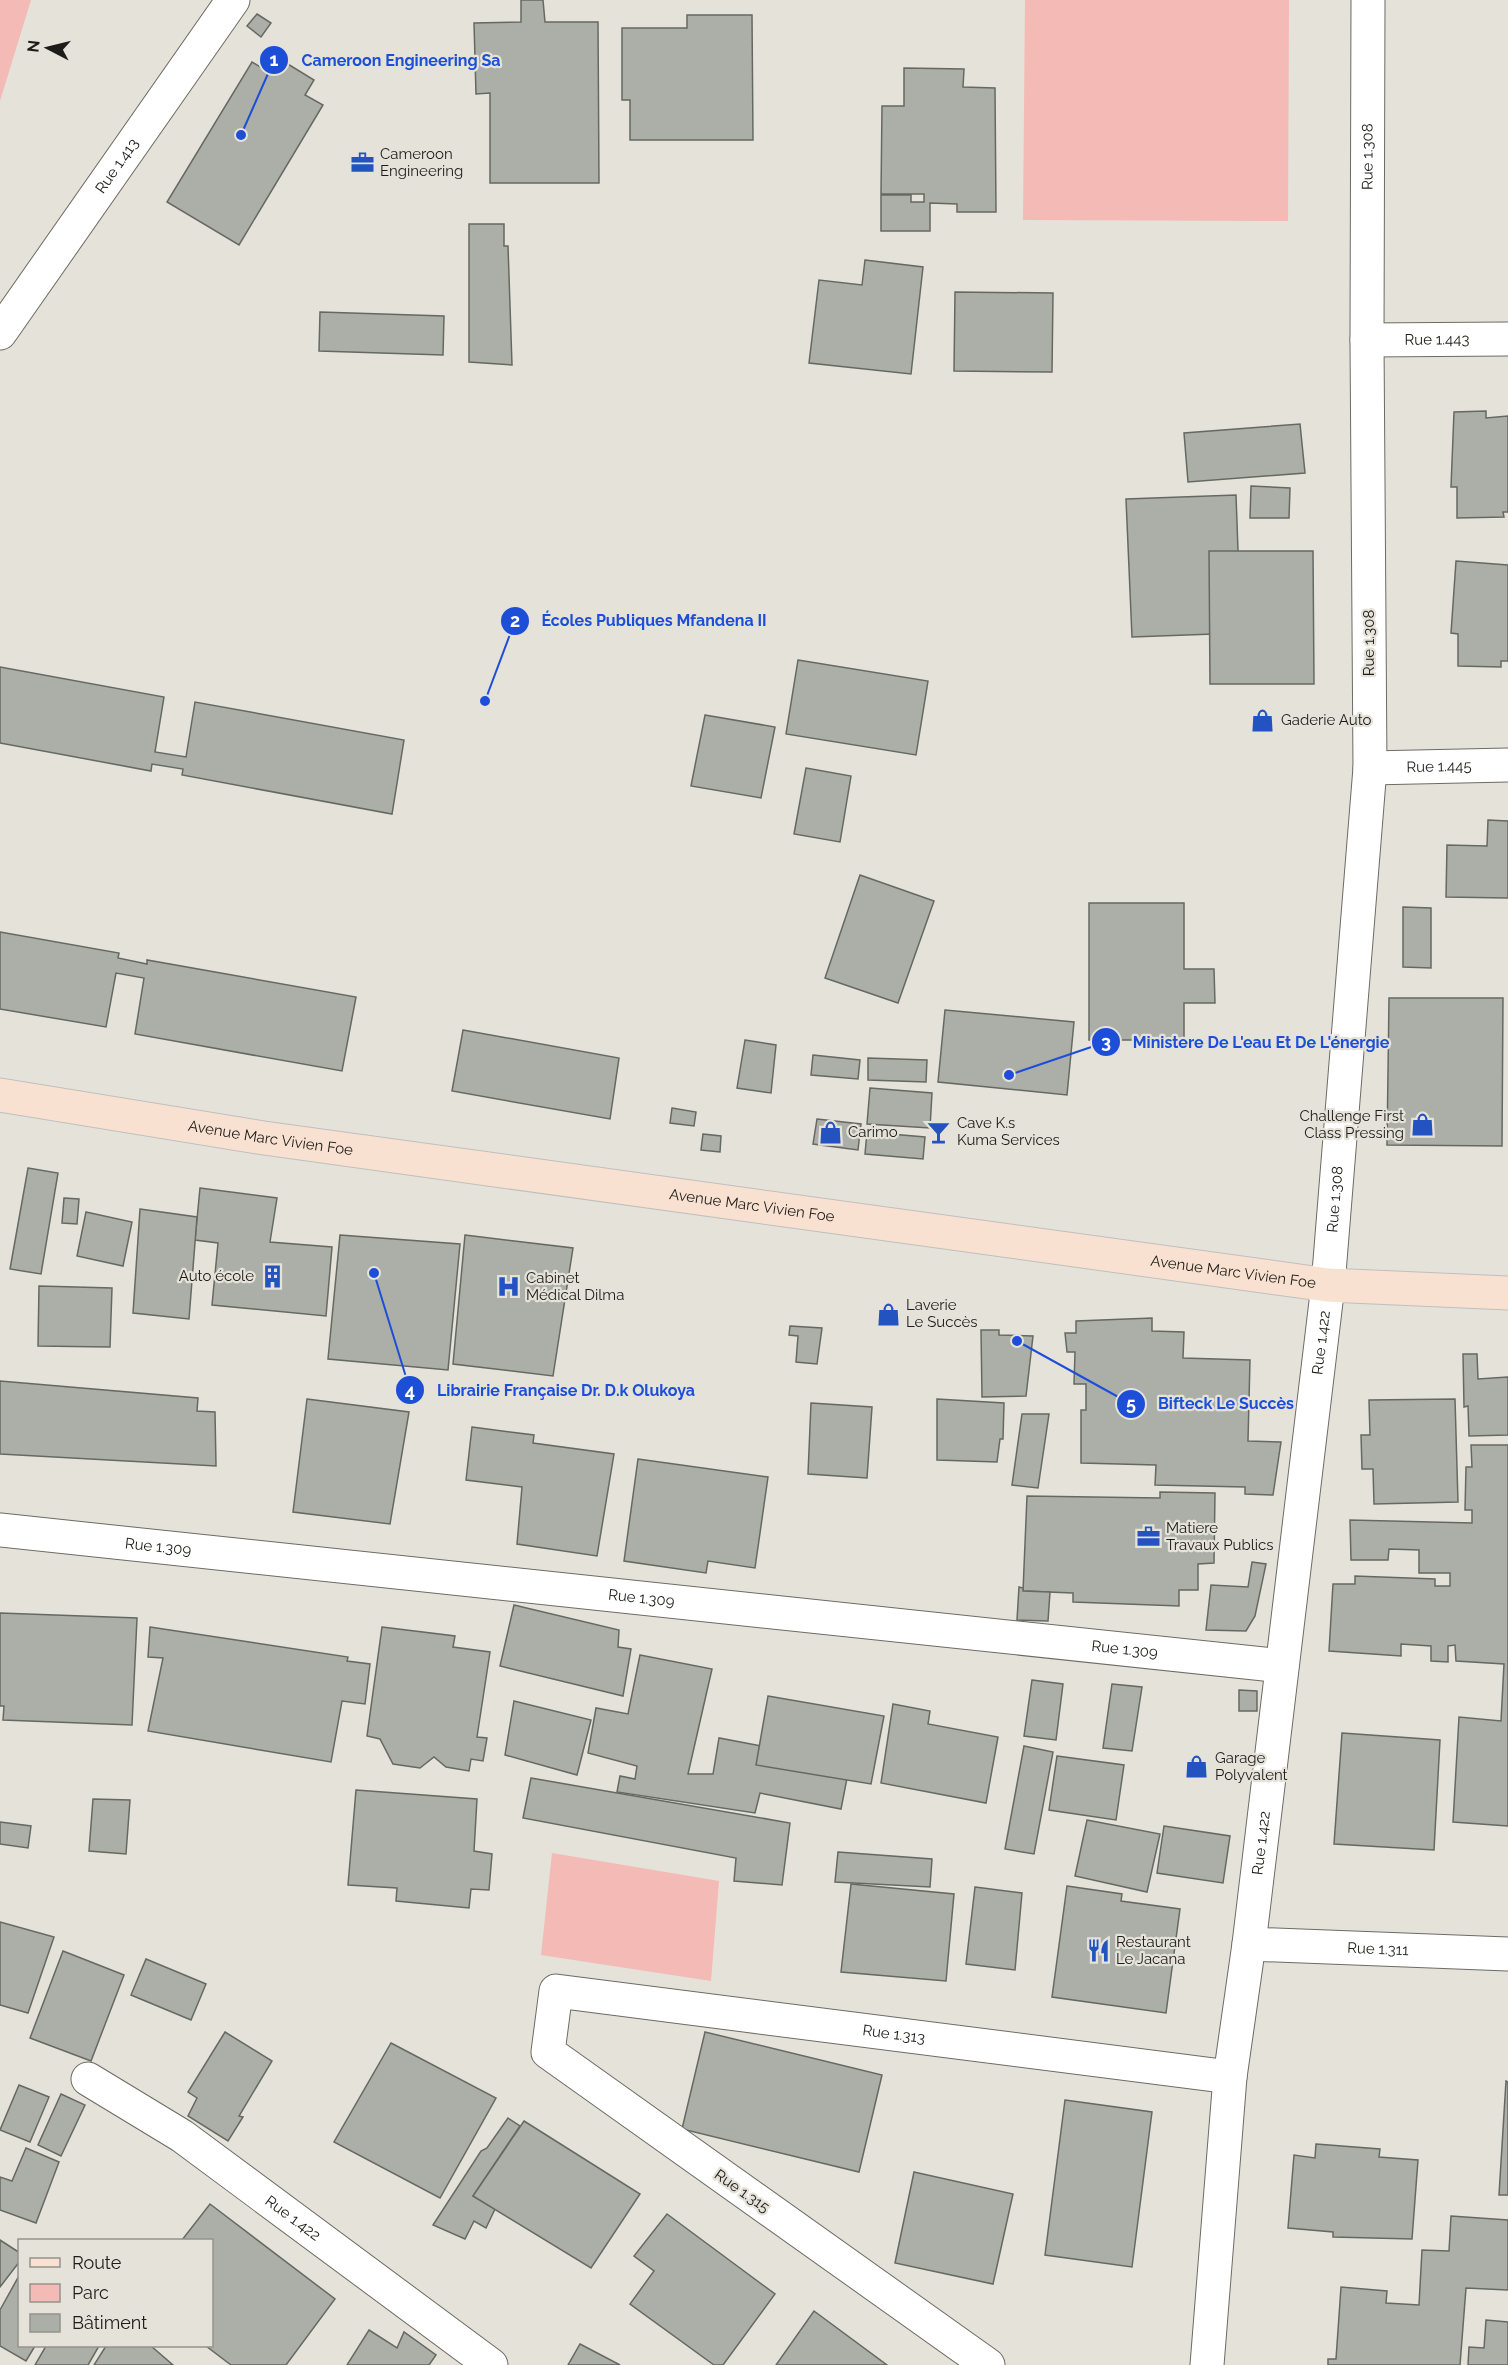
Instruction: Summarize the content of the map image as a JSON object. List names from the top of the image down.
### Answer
{
  "streets": {
    "main road": ["Avenue Marc Vivien Foe"],
    "street": [
      "Rue 1.308",
      "Rue 1.413",
      "Rue 1.443",
      "Rue 1.445",
      "Rue 1.422",
      "Rue 1.309",
      "Rue 1.311",
      "Rue 1.313",
      "Rue 1.315"
    ]
  },
  "crossings": [
    ["Rue 1.308", "Rue 1.443"],
    ["Rue 1.308", "Rue 1.445"],
    ["Rue 1.308", "Avenue Marc Vivien Foe"],
    ["Rue 1.308", "Rue 1.422"],
    ["Avenue Marc Vivien Foe", "Rue 1.422"],
    ["Rue 1.422", "Rue 1.309"],
    ["Rue 1.422", "Rue 1.311"],
    ["Rue 1.422", "Rue 1.313"],
    ["Rue 1.313", "Rue 1.315"]
  ],
  "places": {
    "other": [
      "Cameroon Engineering Sa",
      "Écoles Publiques Mfandena II",
      "Ministere De L'eau Et De L'énergie",
      "Librairie Française Dr. D.k Olukoya",
      "Bifteck Le Succès"
    ],
    "office": ["Cameroon Engineering", "Matiere Travaux Publics"],
    "shop": [
      "Gaderie Auto",
      "Challenge First Class Pressing",
      "Carimo",
      "Laverie Le Succès",
      "Garage Polyvalent"
    ],
    "bar": ["Cave K.s Kuma Services"],
    "building": ["Auto école"],
    "hospital": ["Cabinet Médical Dilma"],
    "restaurant": ["Restaurant Le Jacana"]
  },
  "legend": ["Route", "Parc", "Bâtiment"],
  "north": "left"
}
